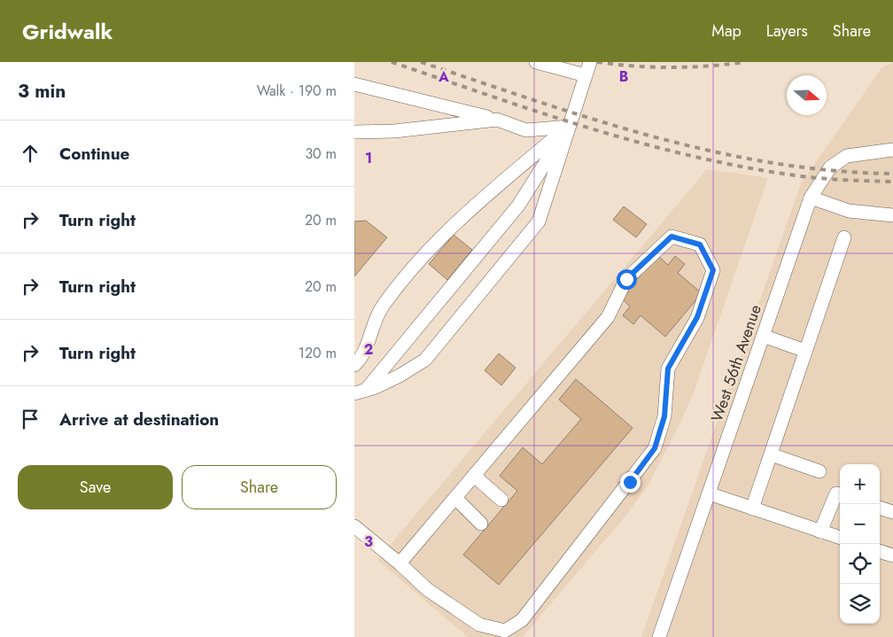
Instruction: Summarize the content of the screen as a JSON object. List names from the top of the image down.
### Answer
{
  "streets": {
    "street": ["West 56th Avenue"]
  },
  "north": "right",
  "page": {
    "header": "Gridwalk",
    "nav": ["Map", "Layers", "Share"],
    "heading": ["3 min", "Walk · 190 m"],
    "list": [
      ["Continue", "30 m"],
      ["Turn right", "20 m"],
      ["Turn right", "20 m"],
      ["Turn right", "120 m"],
      "Arrive at destination"
    ],
    "buttons": ["Save", "Share"],
    "map_buttons": ["+", "−"]
  },
  "grid": {
    "columns": ["A", "B"],
    "rows": ["1", "2", "3"]
  }
}
